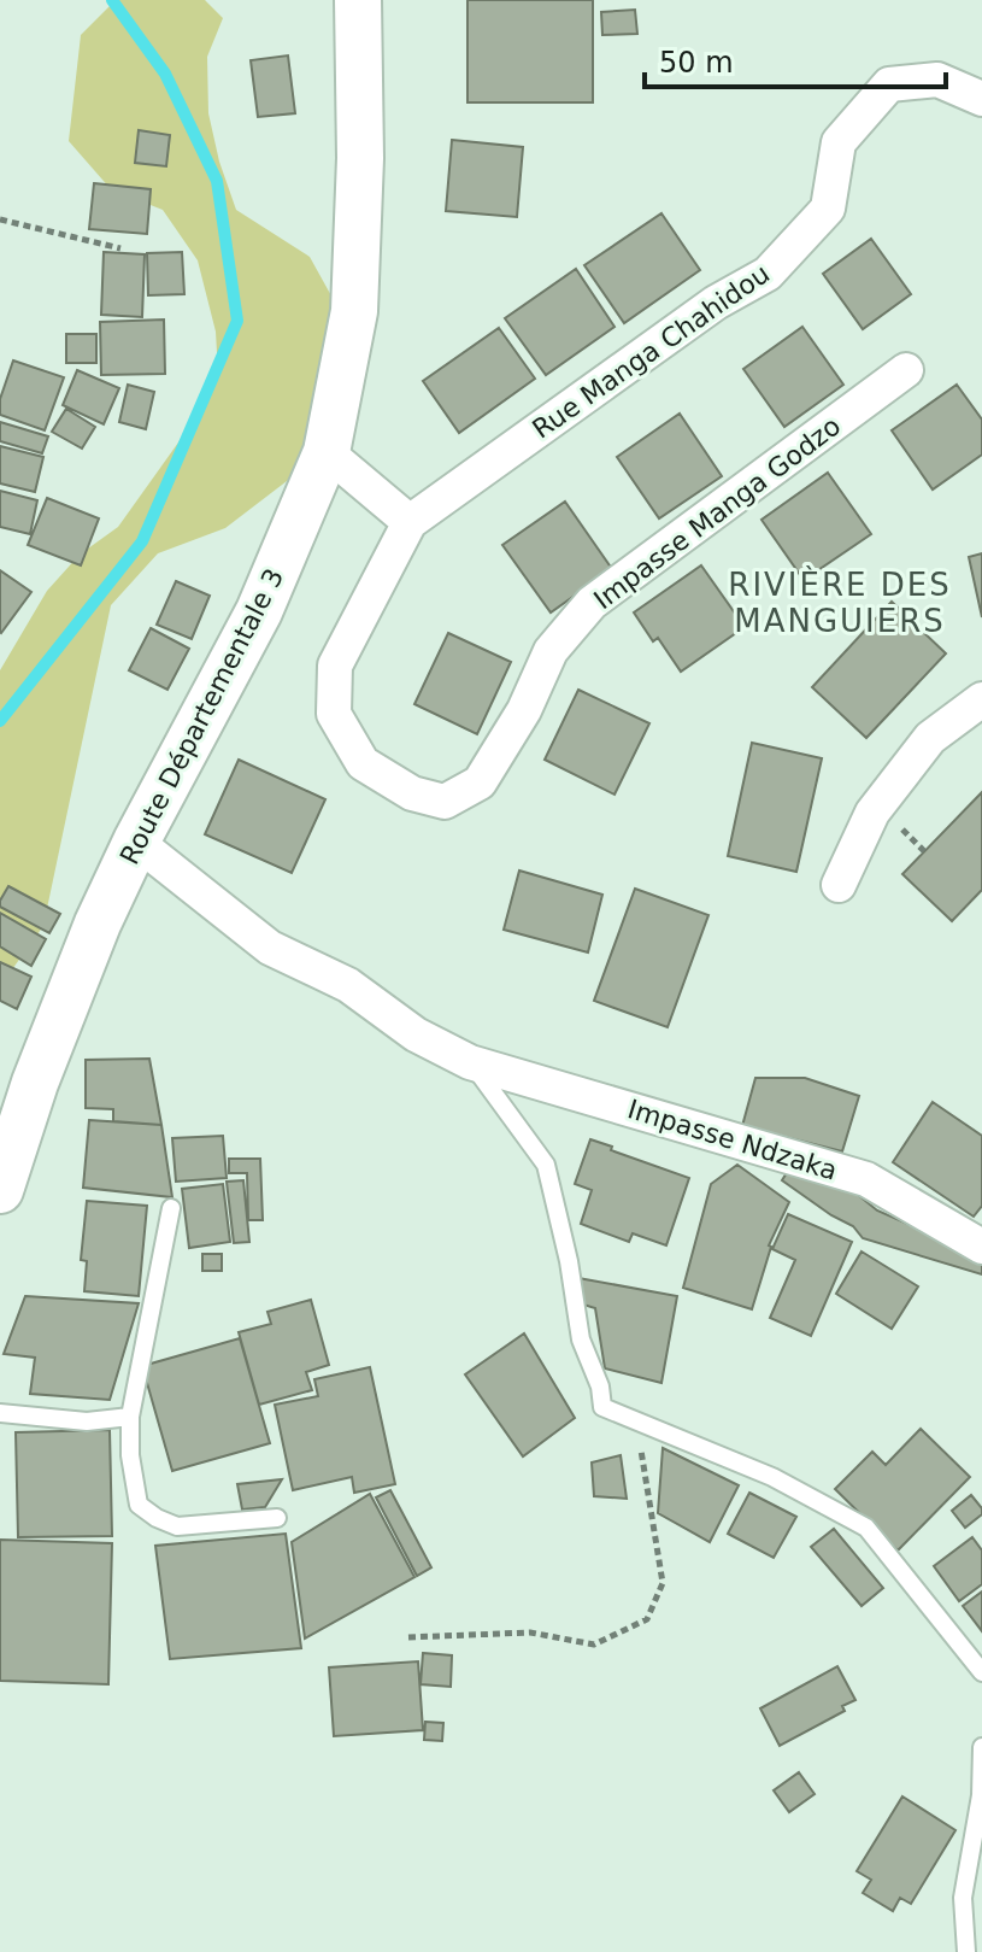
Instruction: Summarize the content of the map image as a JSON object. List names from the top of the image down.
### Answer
{
  "streets": {
    "main road": ["Route Départementale 3"],
    "street": ["Rue Manga Chahidou", "Impasse Manga Godzo", "Impasse Ndzaka"]
  },
  "crossings": [
    ["Rue Manga Chahidou", "Impasse Manga Godzo"],
    ["Route Départementale 3", "Impasse Ndzaka"]
  ],
  "districts": ["RIVIÈRE DES MANGUIERS"],
  "scale_bar": "50 m"
}
